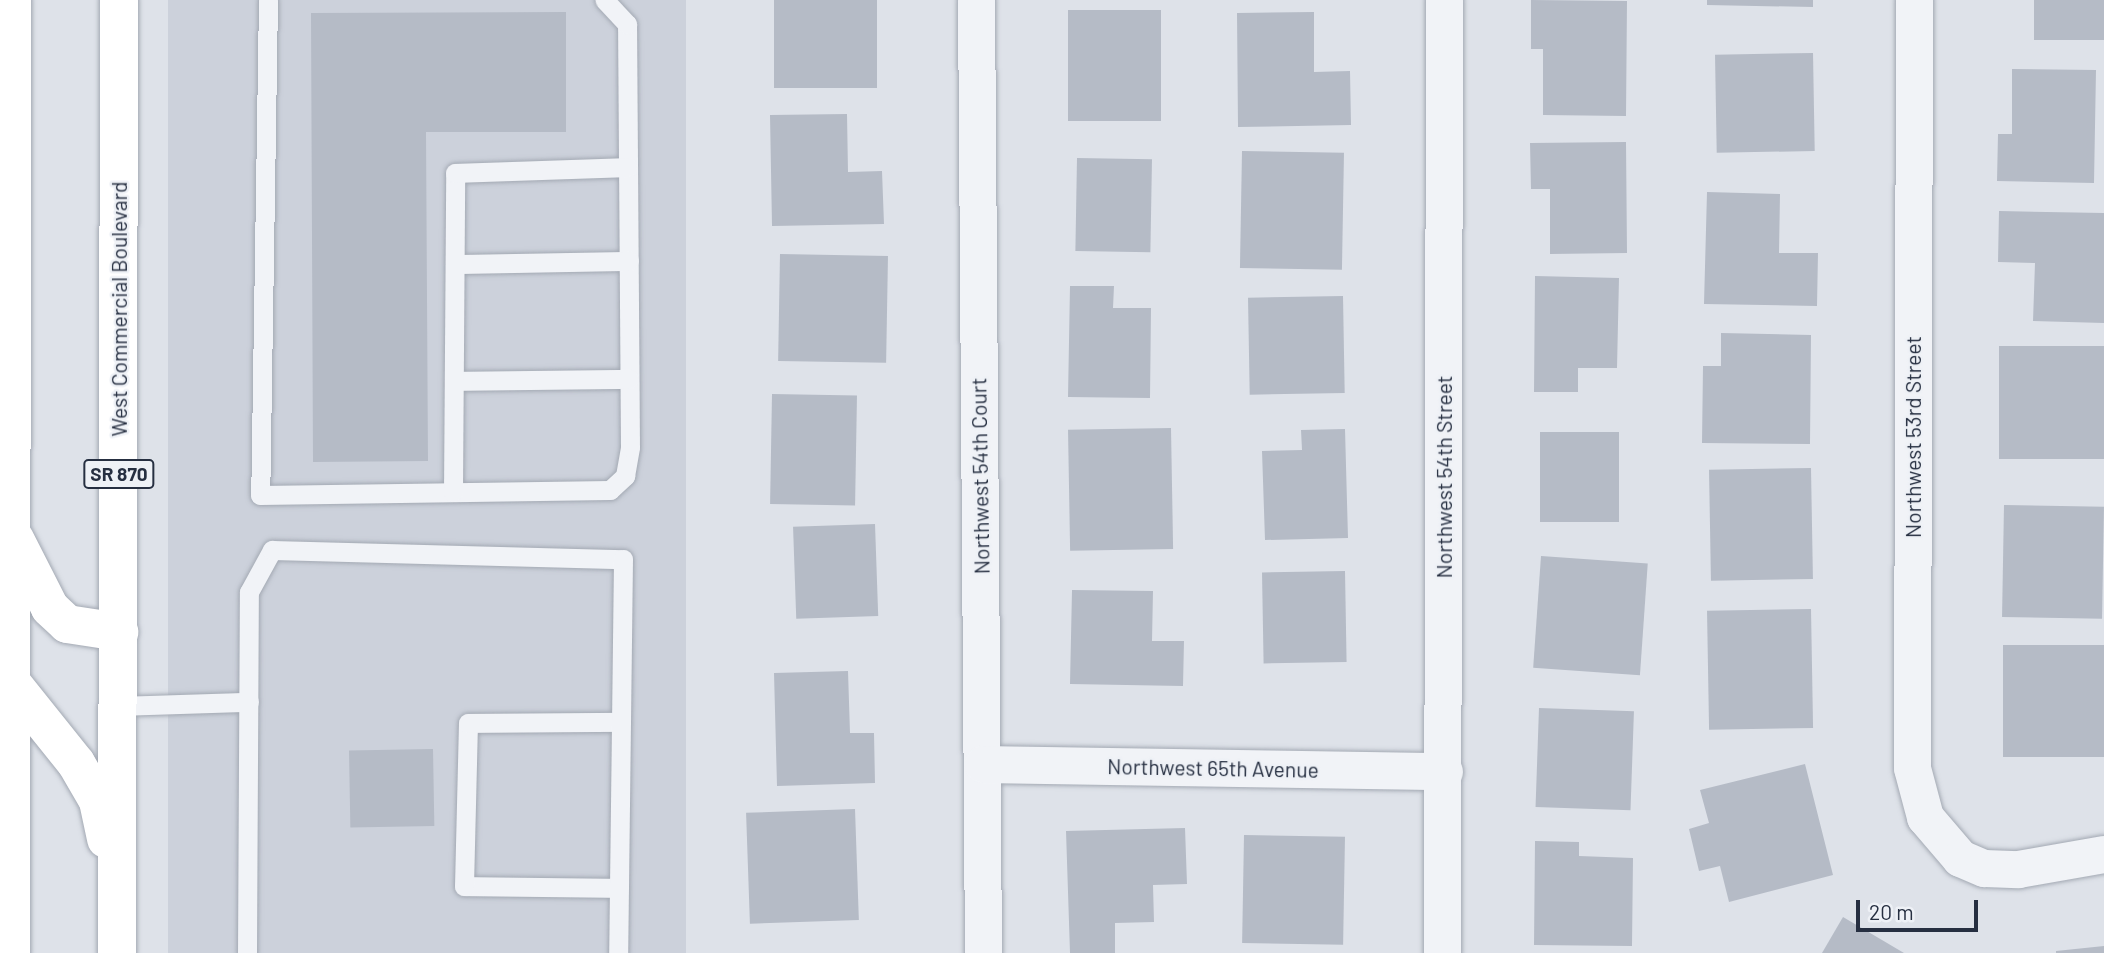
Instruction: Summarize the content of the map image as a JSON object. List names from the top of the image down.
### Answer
{
  "streets": {
    "highway": ["West Commercial Boulevard", "SR 870"],
    "street": [
      "Northwest 53rd Street",
      "Northwest 54th Court",
      "Northwest 54th Street",
      "Northwest 65th Avenue"
    ]
  },
  "crossings": [
    ["Northwest 54th Court", "Northwest 65th Avenue"],
    ["Northwest 54th Street", "Northwest 65th Avenue"]
  ],
  "scale_bar": "20 m"
}
